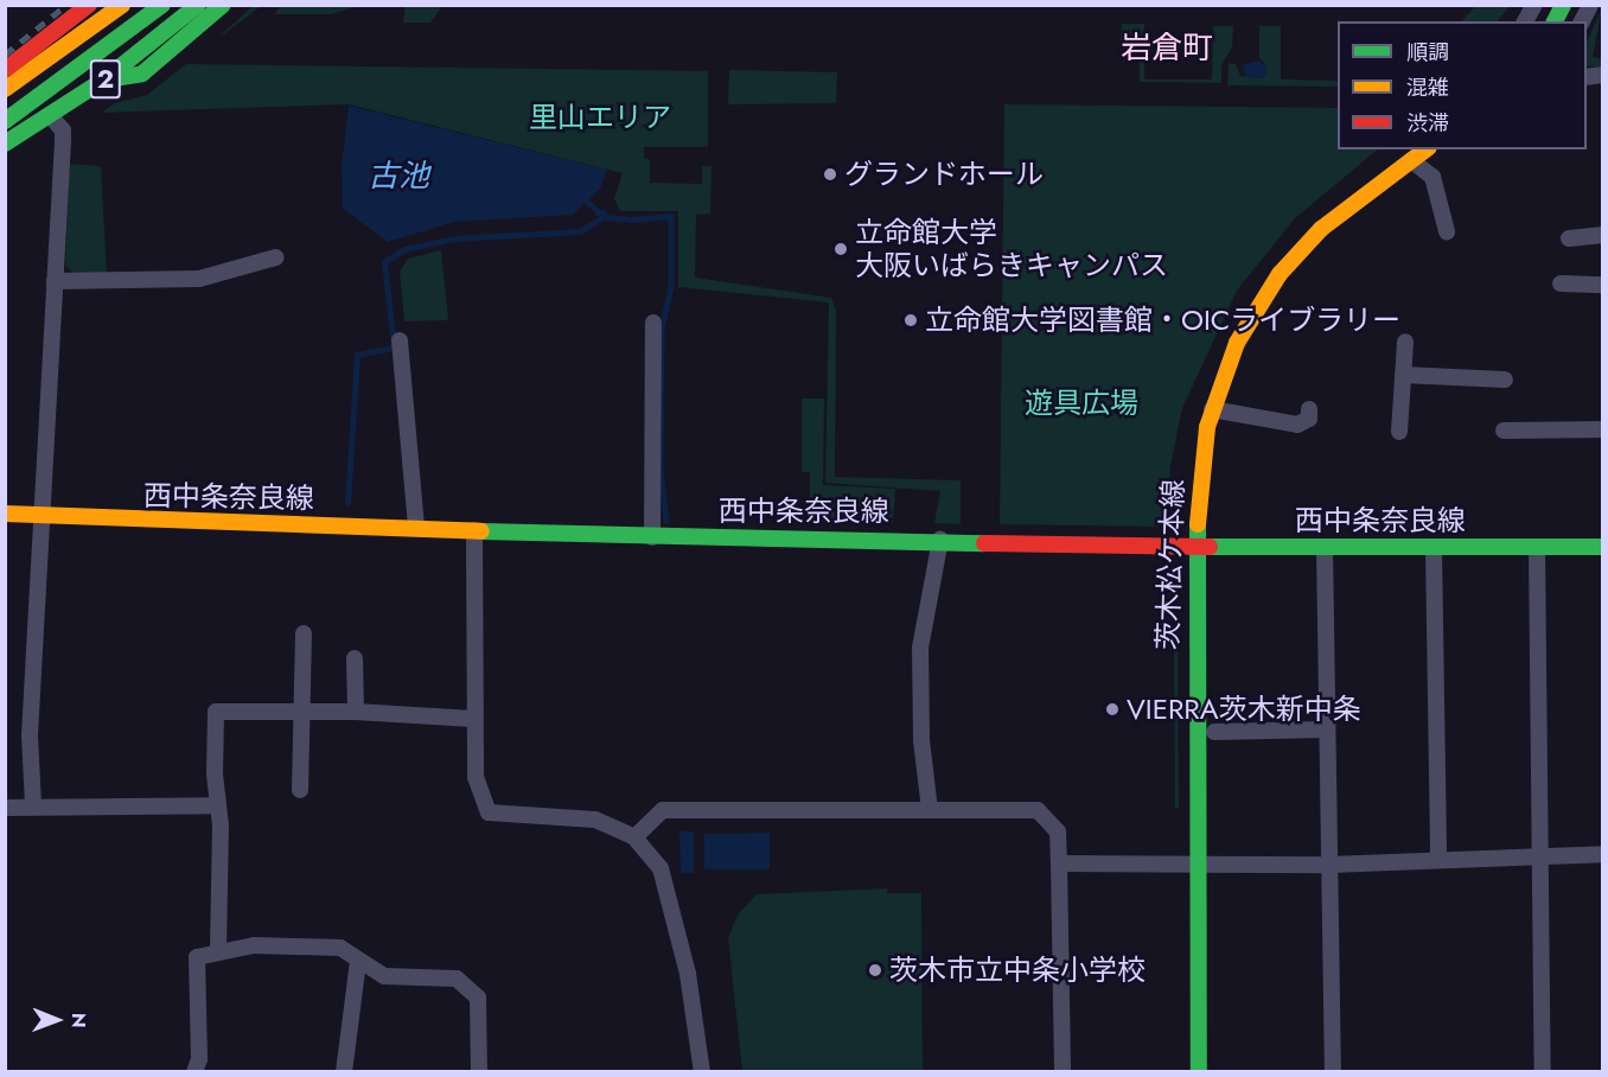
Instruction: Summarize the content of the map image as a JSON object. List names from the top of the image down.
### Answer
{
  "streets": {
    "main road": ["2", "西中条奈良線", "茨木松ケ本線"]
  },
  "crossings": [
    ["西中条奈良線", "茨木松ケ本線"]
  ],
  "districts": ["岩倉町"],
  "water": ["古池"],
  "parks": ["里山エリア", "遊具広場"],
  "places": [
    "グランドホール",
    "立命館大学 大阪いばらきキャンパス",
    "立命館大学図書館・OICライブラリー",
    "VIERRA茨木新中条",
    "茨木市立中条小学校"
  ],
  "legend": ["順調", "混雑", "渋滞"],
  "north": "right"
}
